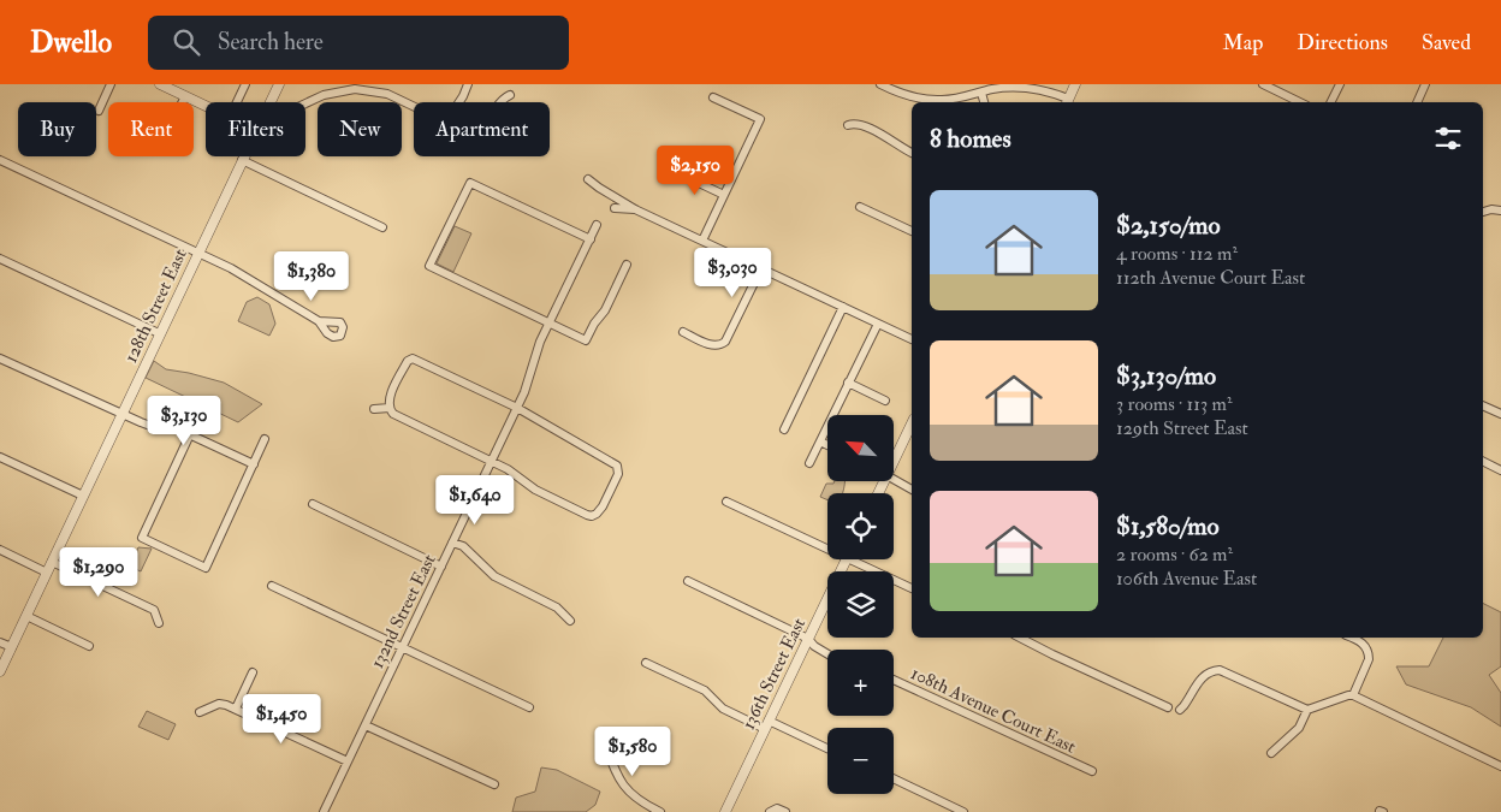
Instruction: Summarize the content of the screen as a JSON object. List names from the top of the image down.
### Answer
{
  "streets": {
    "street": [
      "128th Street East",
      "132nd Street East",
      "136th Street East",
      "108th Avenue Court East"
    ]
  },
  "north": "top left",
  "page": {
    "header": "Dwello",
    "search": "Search here",
    "nav": ["Map", "Directions", "Saved"],
    "chip": [
      "Buy",
      "Rent",
      "Filters",
      "New",
      "Apartment"
    ],
    "heading": "8 homes",
    "price": [
      "$2,150",
      "$3,030",
      "$1,380",
      "$3,130",
      "$1,640",
      "$1,290",
      "$1,450",
      "$1,580"
    ],
    "list": [
      {
        "name": "$2,150/mo",
        "note": "4 rooms · 112 m² · 112th Avenue Court East"
      },
      {
        "name": "$3,130/mo",
        "note": "3 rooms · 113 m² · 129th Street East"
      },
      {
        "name": "$1,580/mo",
        "note": "2 rooms · 62 m² · 106th Avenue East"
      }
    ],
    "map_buttons": ["+", "−"]
  }
}
